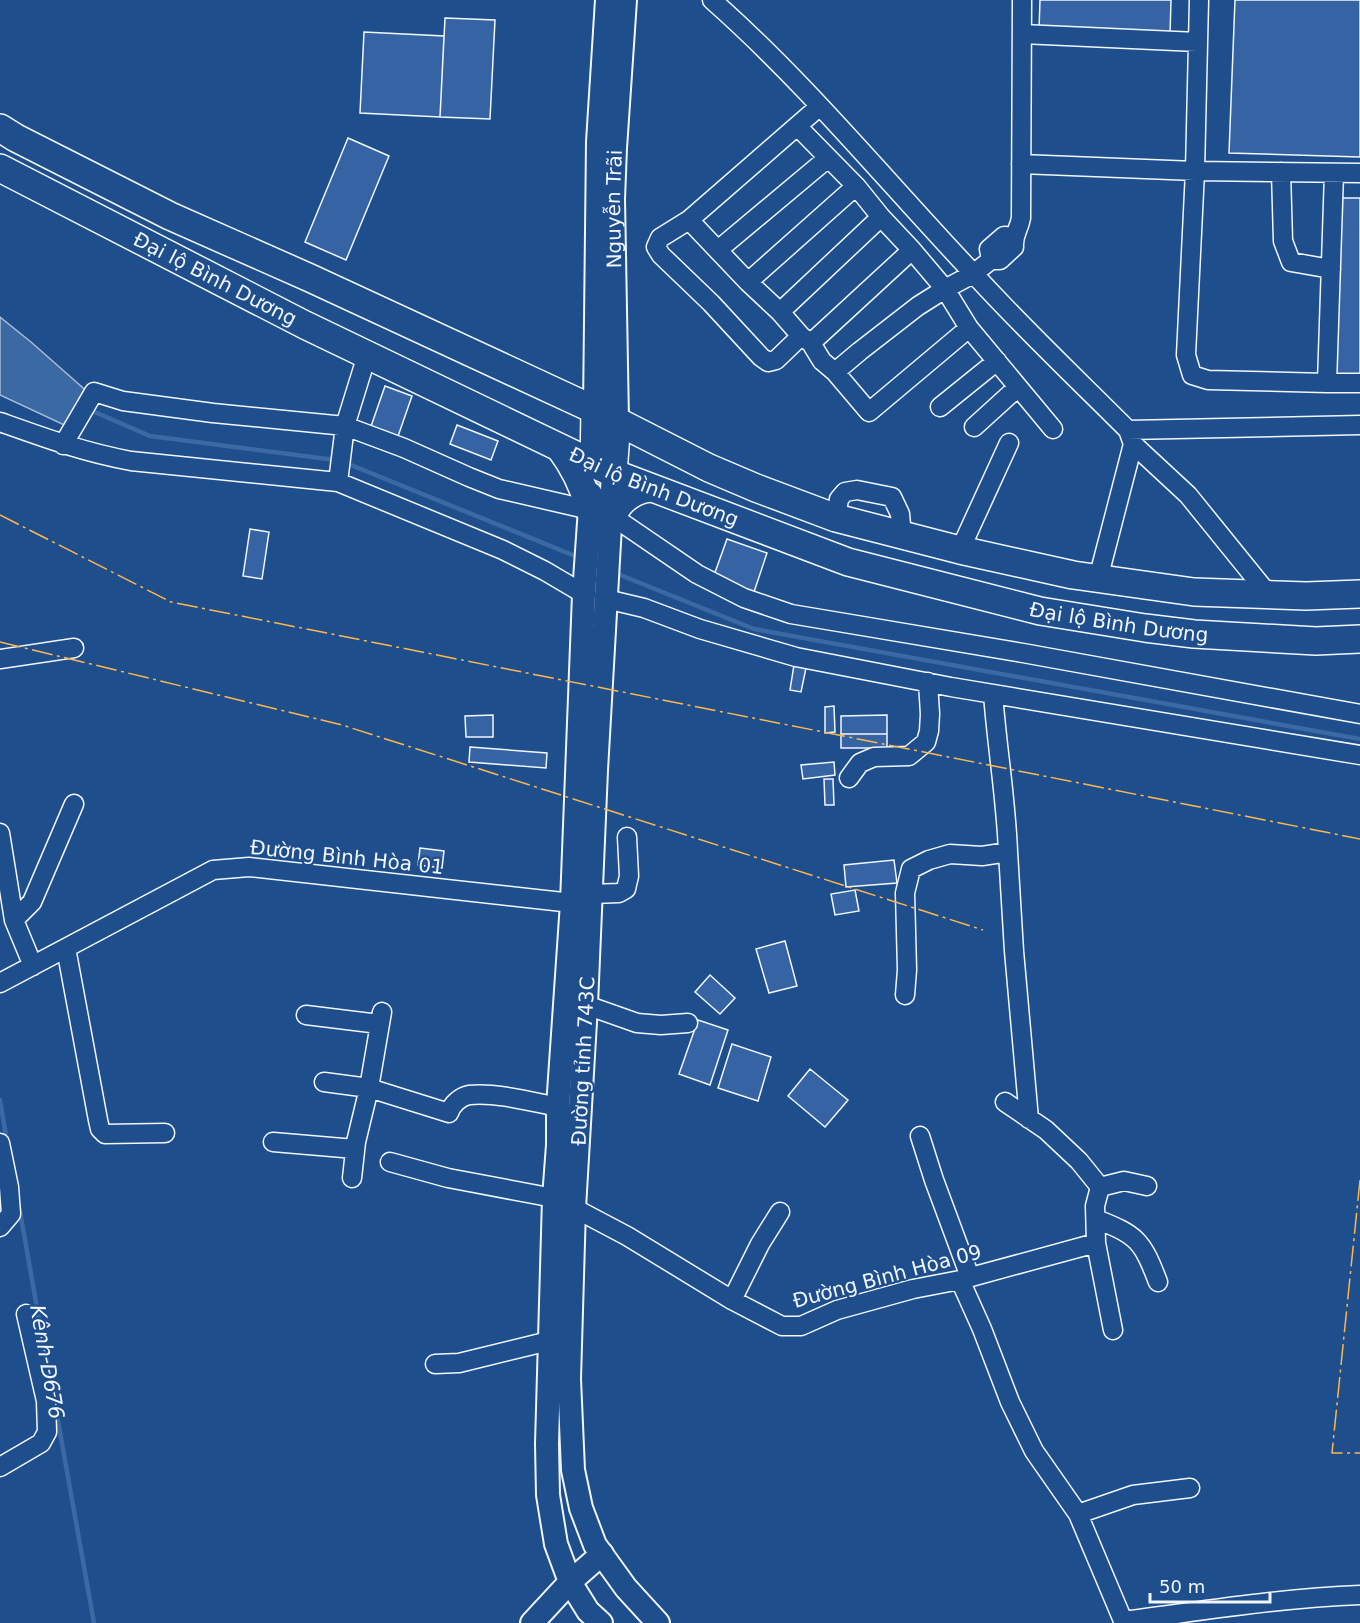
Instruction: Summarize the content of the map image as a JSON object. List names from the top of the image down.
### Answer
{
  "streets": {
    "highway": ["Đại lộ Bình Dương"],
    "main road": ["Nguyễn Trãi", "Đường tỉnh 743C"],
    "street": ["Đường Bình Hòa 01", "Đường Bình Hòa 09"]
  },
  "crossings": [
    ["Nguyễn Trãi", "Đại lộ Bình Dương"],
    ["Đại lộ Bình Dương", "Đường tỉnh 743C"],
    ["Đường Bình Hòa 01", "Đường tỉnh 743C"],
    ["Đường tỉnh 743C", "Đường Bình Hòa 09"]
  ],
  "water": ["Kênh D676"],
  "scale_bar": "50 m"
}
